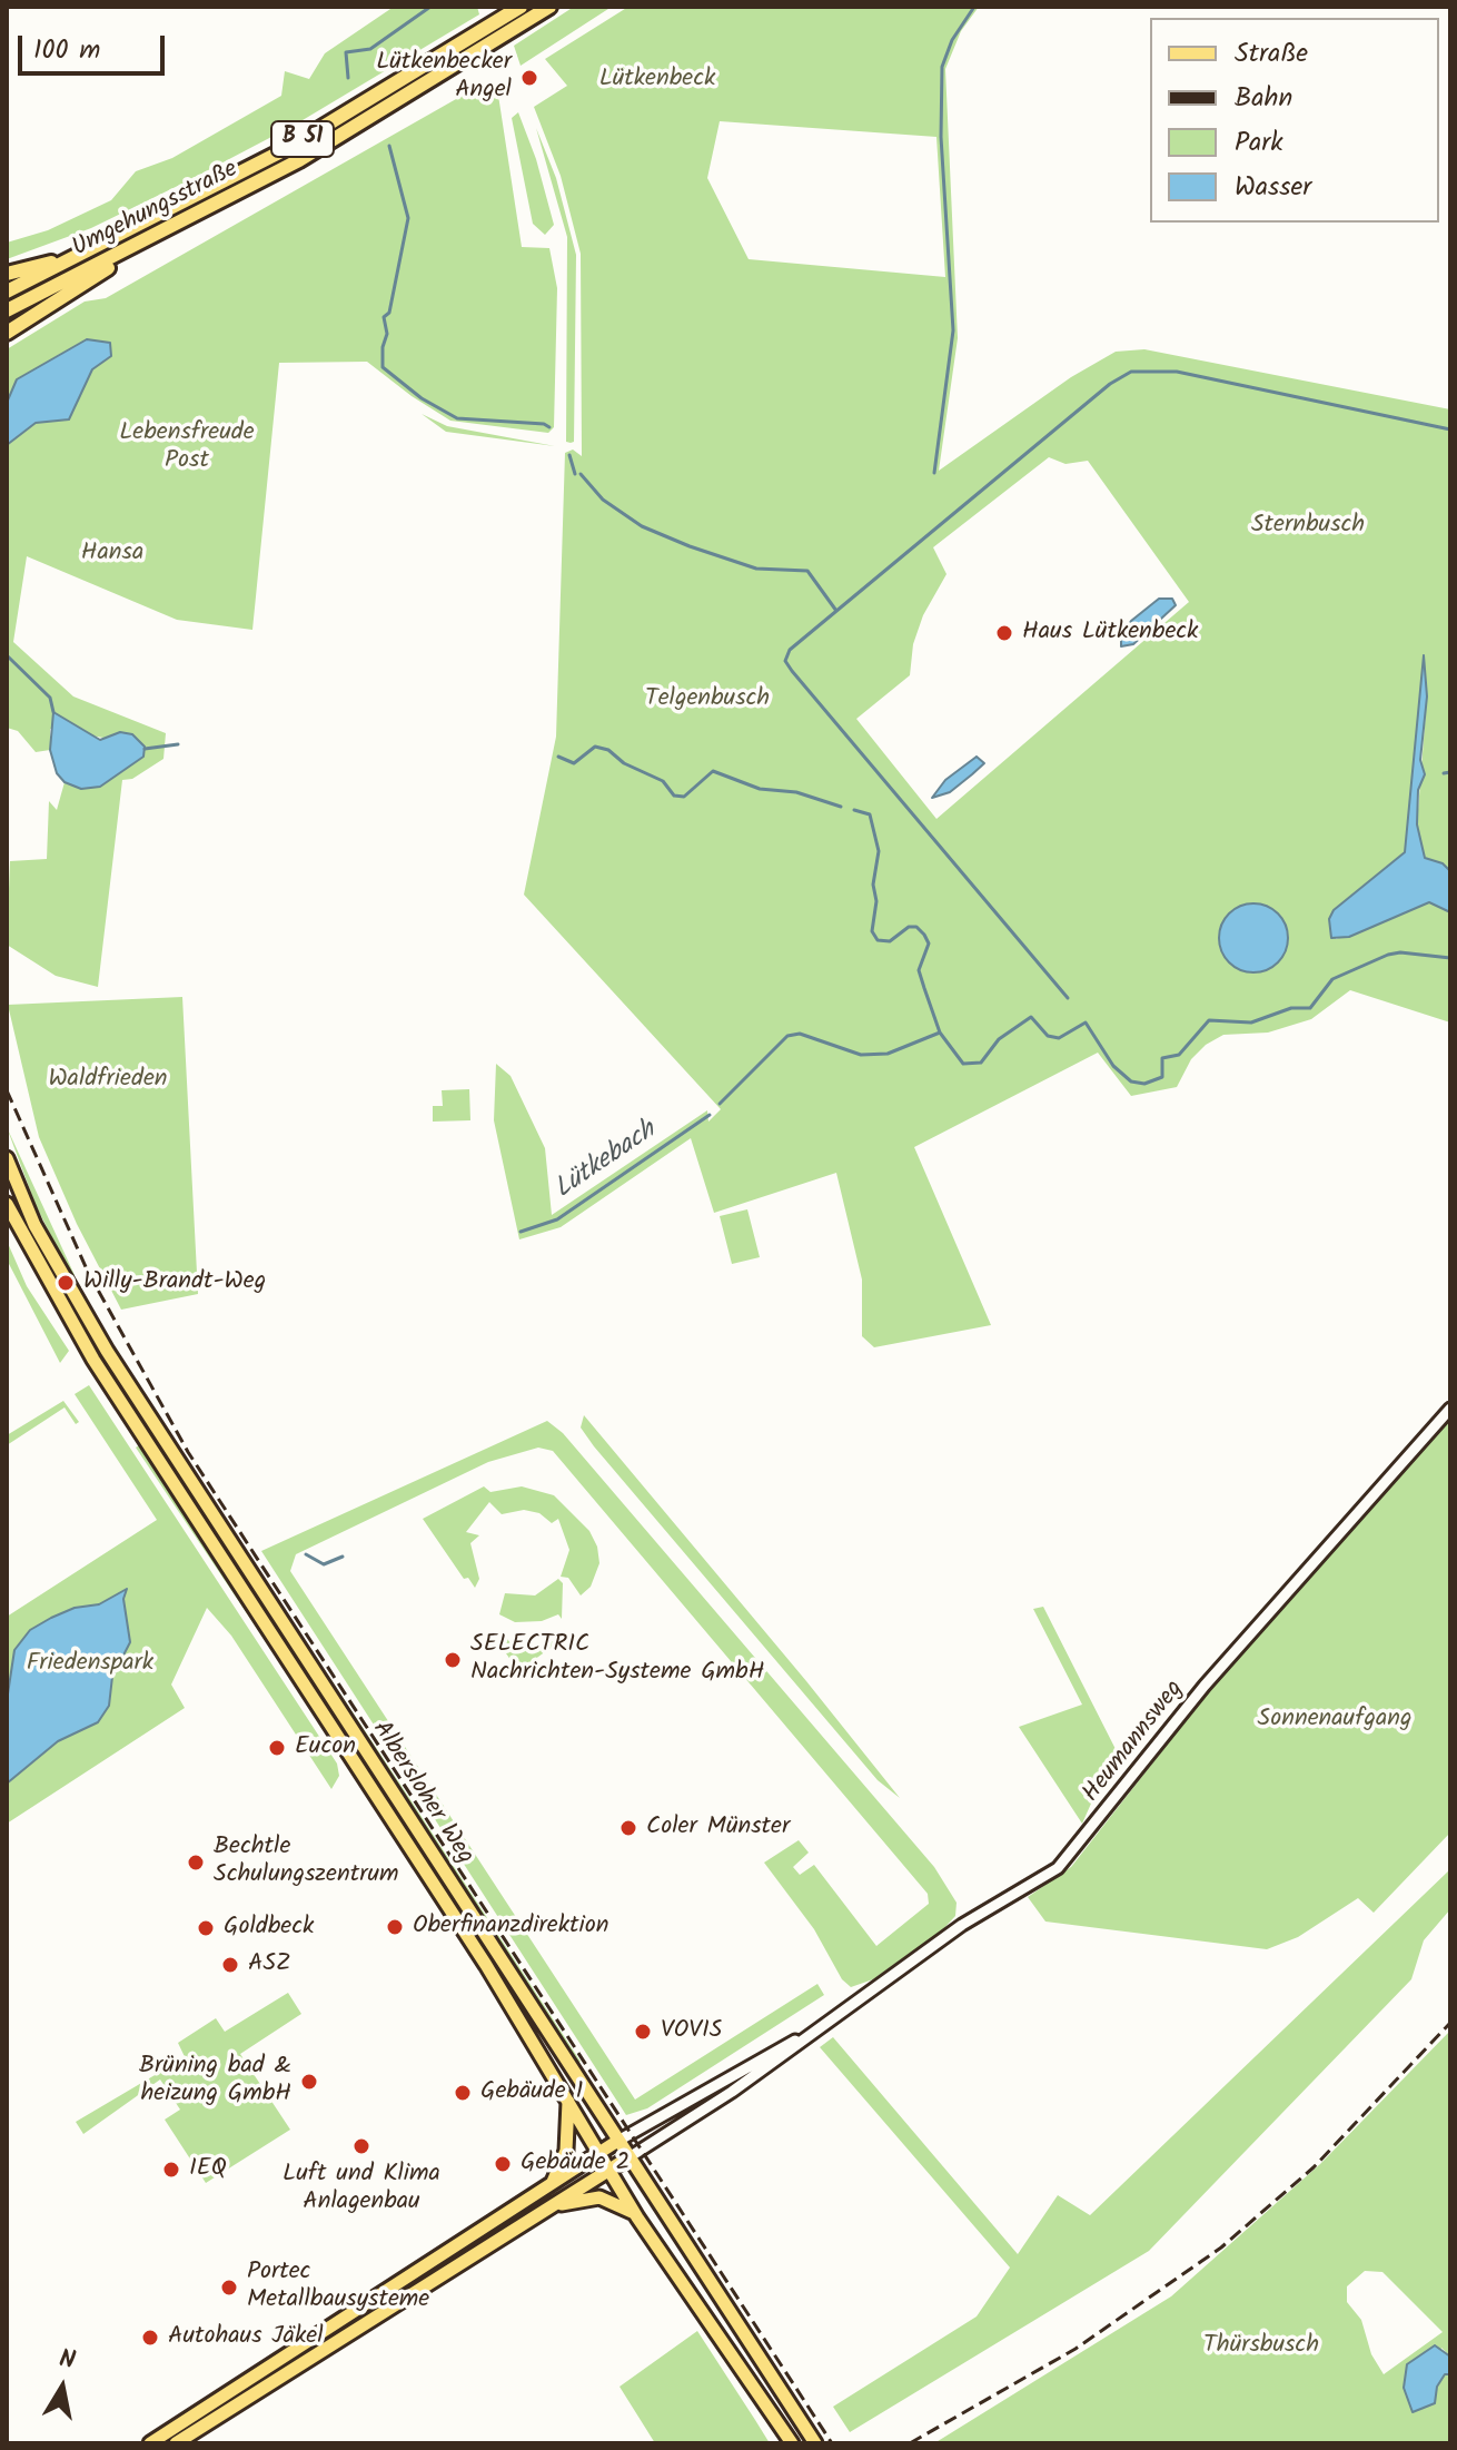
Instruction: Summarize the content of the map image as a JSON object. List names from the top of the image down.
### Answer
{
  "streets": {
    "highway": ["B 51", "Umgehungsstraße"],
    "main road": ["Albersloher Weg"],
    "street": ["Heumannsweg"]
  },
  "crossings": [
    ["B 51", "Umgehungsstraße"],
    ["Heumannsweg", "Albersloher Weg"]
  ],
  "water": ["Lütkebach"],
  "parks": [
    "Lütkenbeck",
    "Lebensfreude Post",
    "Sternbusch",
    "Hansa",
    "Telgenbusch",
    "Waldfrieden",
    "Friedenspark",
    "Sonnenaufgang",
    "Thürsbusch"
  ],
  "places": [
    "Lütkenbecker Angel",
    "Haus Lütkenbeck",
    "Willy-Brandt-Weg",
    "SELECTRIC Nachrichten-Systeme GmbH",
    "Eucon",
    "Coler Münster",
    "Bechtle Schulungszentrum",
    "Oberfinanzdirektion",
    "Goldbeck",
    "ASZ",
    "VOVIS",
    "Brüning bad & heizung GmbH",
    "Gebäude 1",
    "Luft und Klima Anlagenbau",
    "Gebäude 2",
    "IEQ",
    "Portec Metallbausysteme",
    "Autohaus Jäkel"
  ],
  "legend": [
    "Straße",
    "Bahn",
    "Park",
    "Wasser"
  ],
  "scale_bar": "100 m",
  "north": "top"
}
